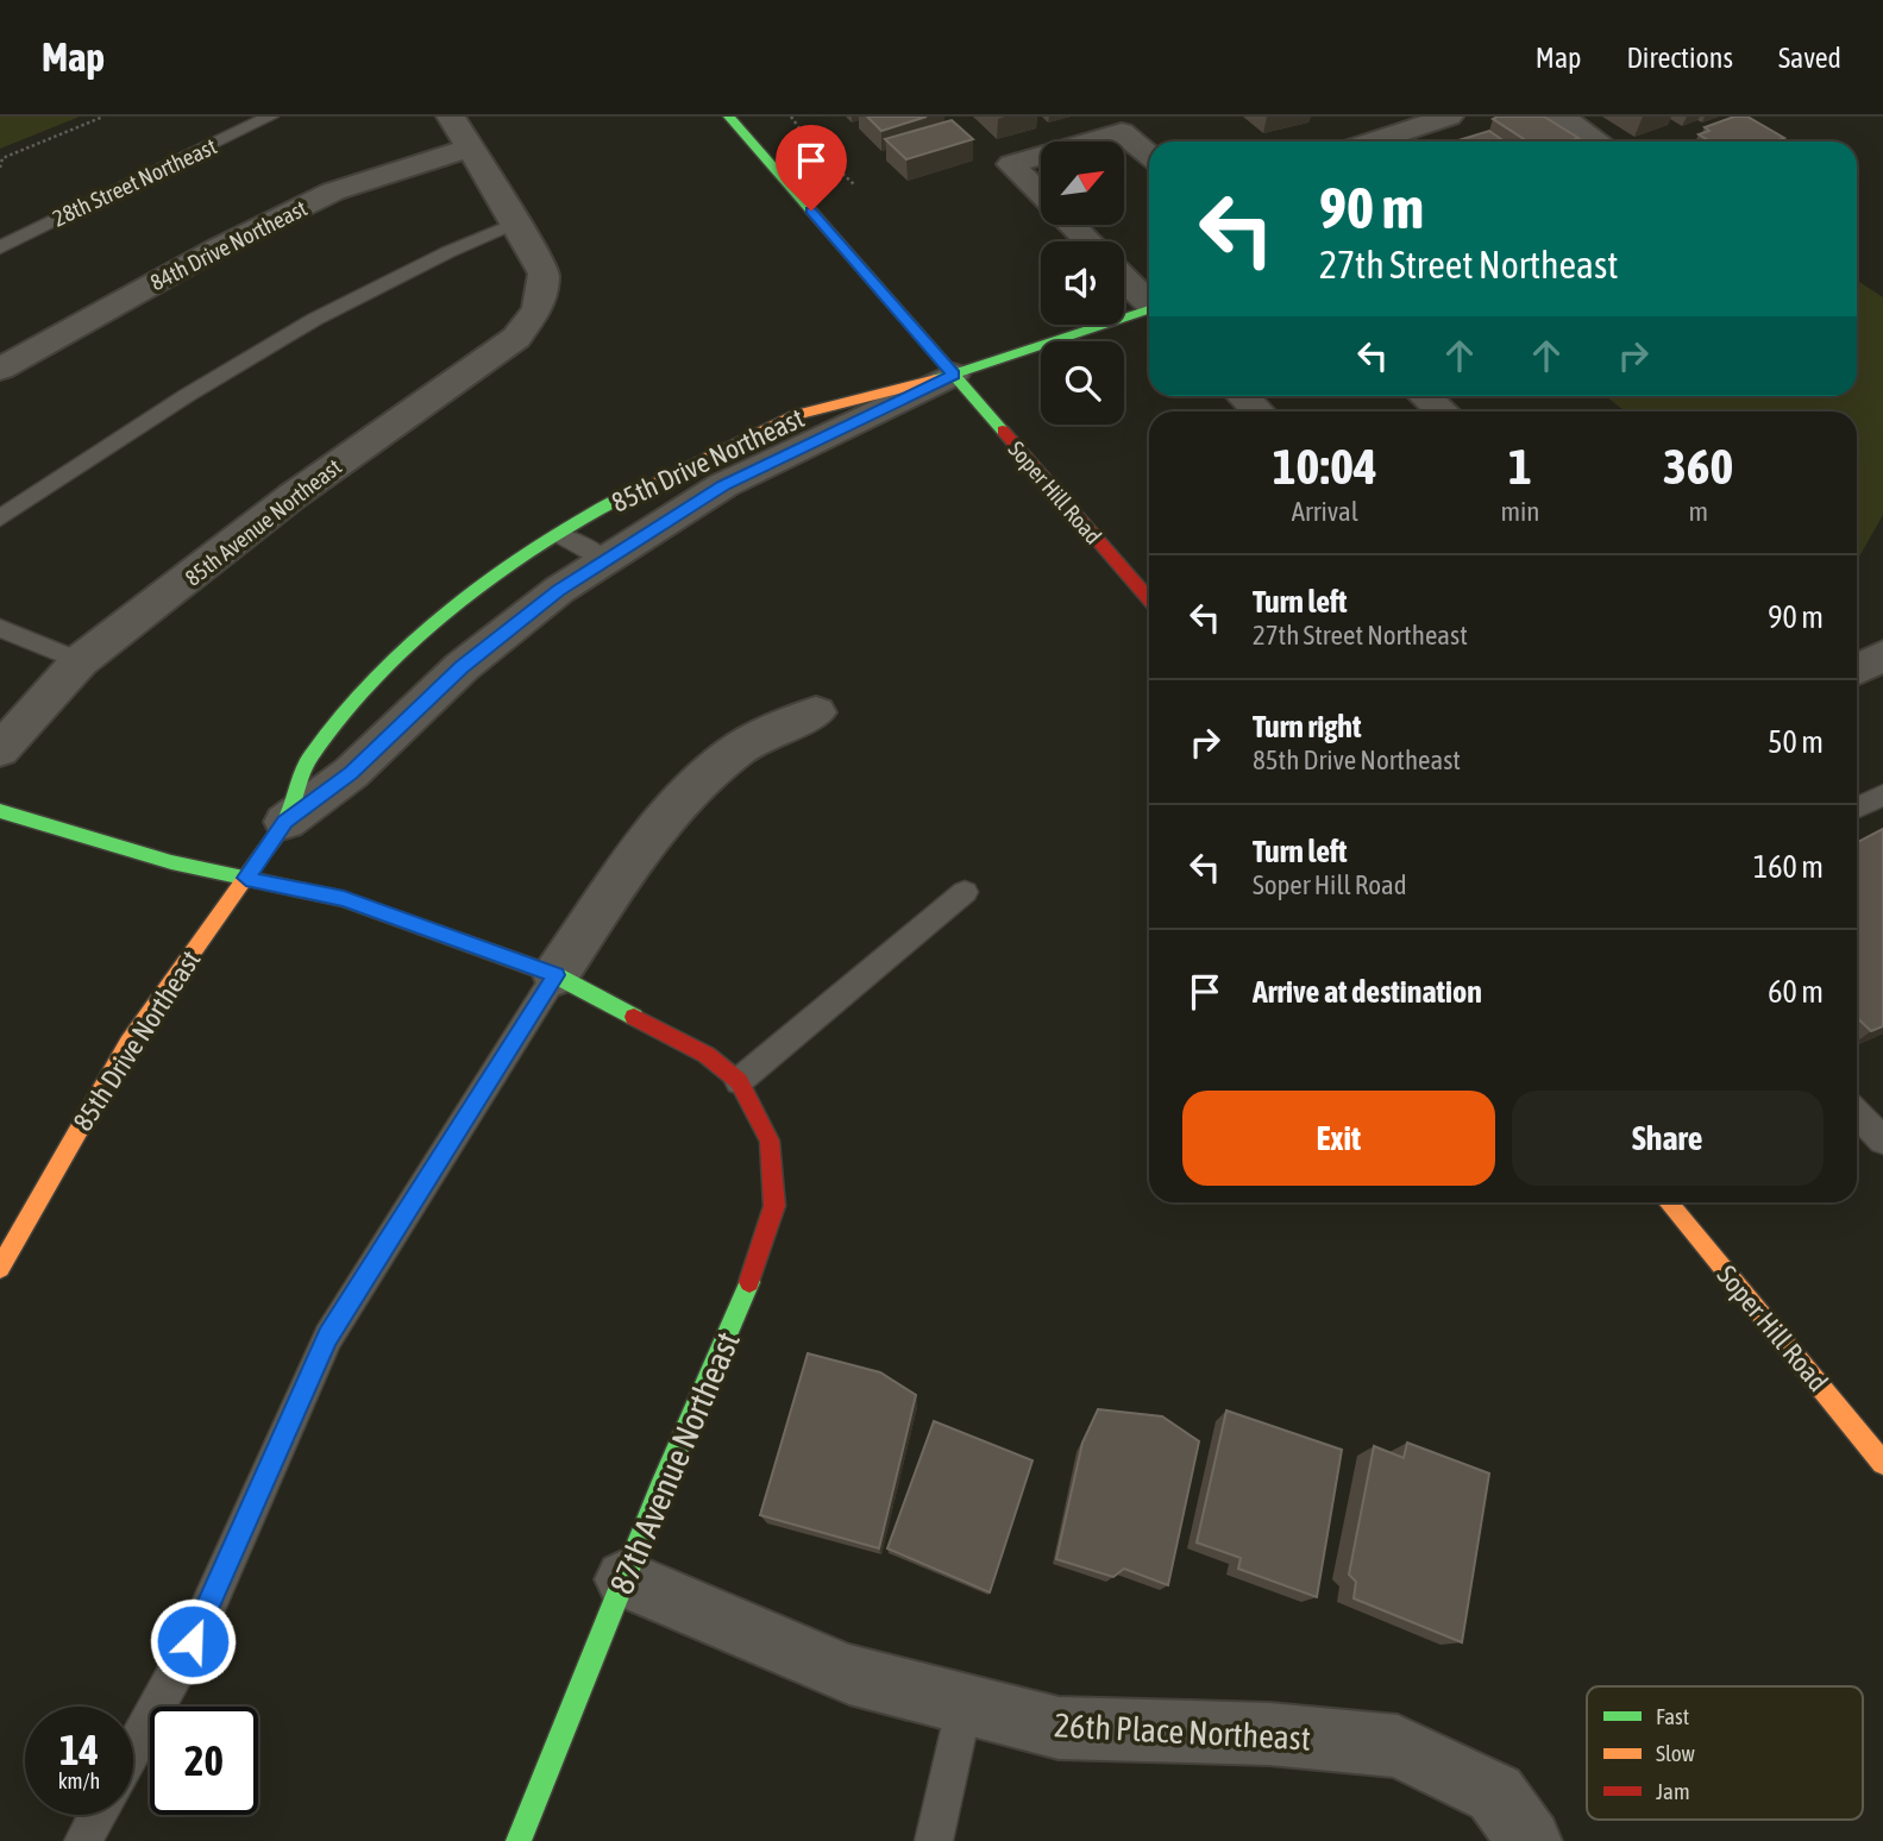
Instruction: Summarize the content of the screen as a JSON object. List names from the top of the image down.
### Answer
{
  "streets": {
    "street": [
      "84th Drive Northeast",
      "85th Drive Northeast",
      "Soper Hill Road",
      "85th Avenue Northeast",
      "87th Avenue Northeast",
      "26th Place Northeast"
    ],
    "lane": ["28th Street Northeast"]
  },
  "crossings": [
    ["85th Drive Northeast", "Soper Hill Road"],
    ["87th Avenue Northeast", "26th Place Northeast"]
  ],
  "legend": ["Fast", "Slow", "Jam"],
  "north": "top right",
  "page": {
    "header": "Map",
    "nav": ["Map", "Directions", "Saved"],
    "turn": ["90 m", "27th Street Northeast"],
    "eta": [
      "10:04",
      "Arrival",
      "1",
      "min",
      "360",
      "m"
    ],
    "list": [
      {
        "name": "Turn left",
        "note": "27th Street Northeast",
        "value": "90 m"
      },
      {
        "name": "Turn right",
        "note": "85th Drive Northeast",
        "value": "50 m"
      },
      {
        "name": "Turn left",
        "note": "Soper Hill Road",
        "value": "160 m"
      },
      {
        "name": "Arrive at destination",
        "value": "60 m"
      }
    ],
    "buttons": ["Exit", "Share"],
    "speed": "14 km/h",
    "limit": "20"
  }
}
